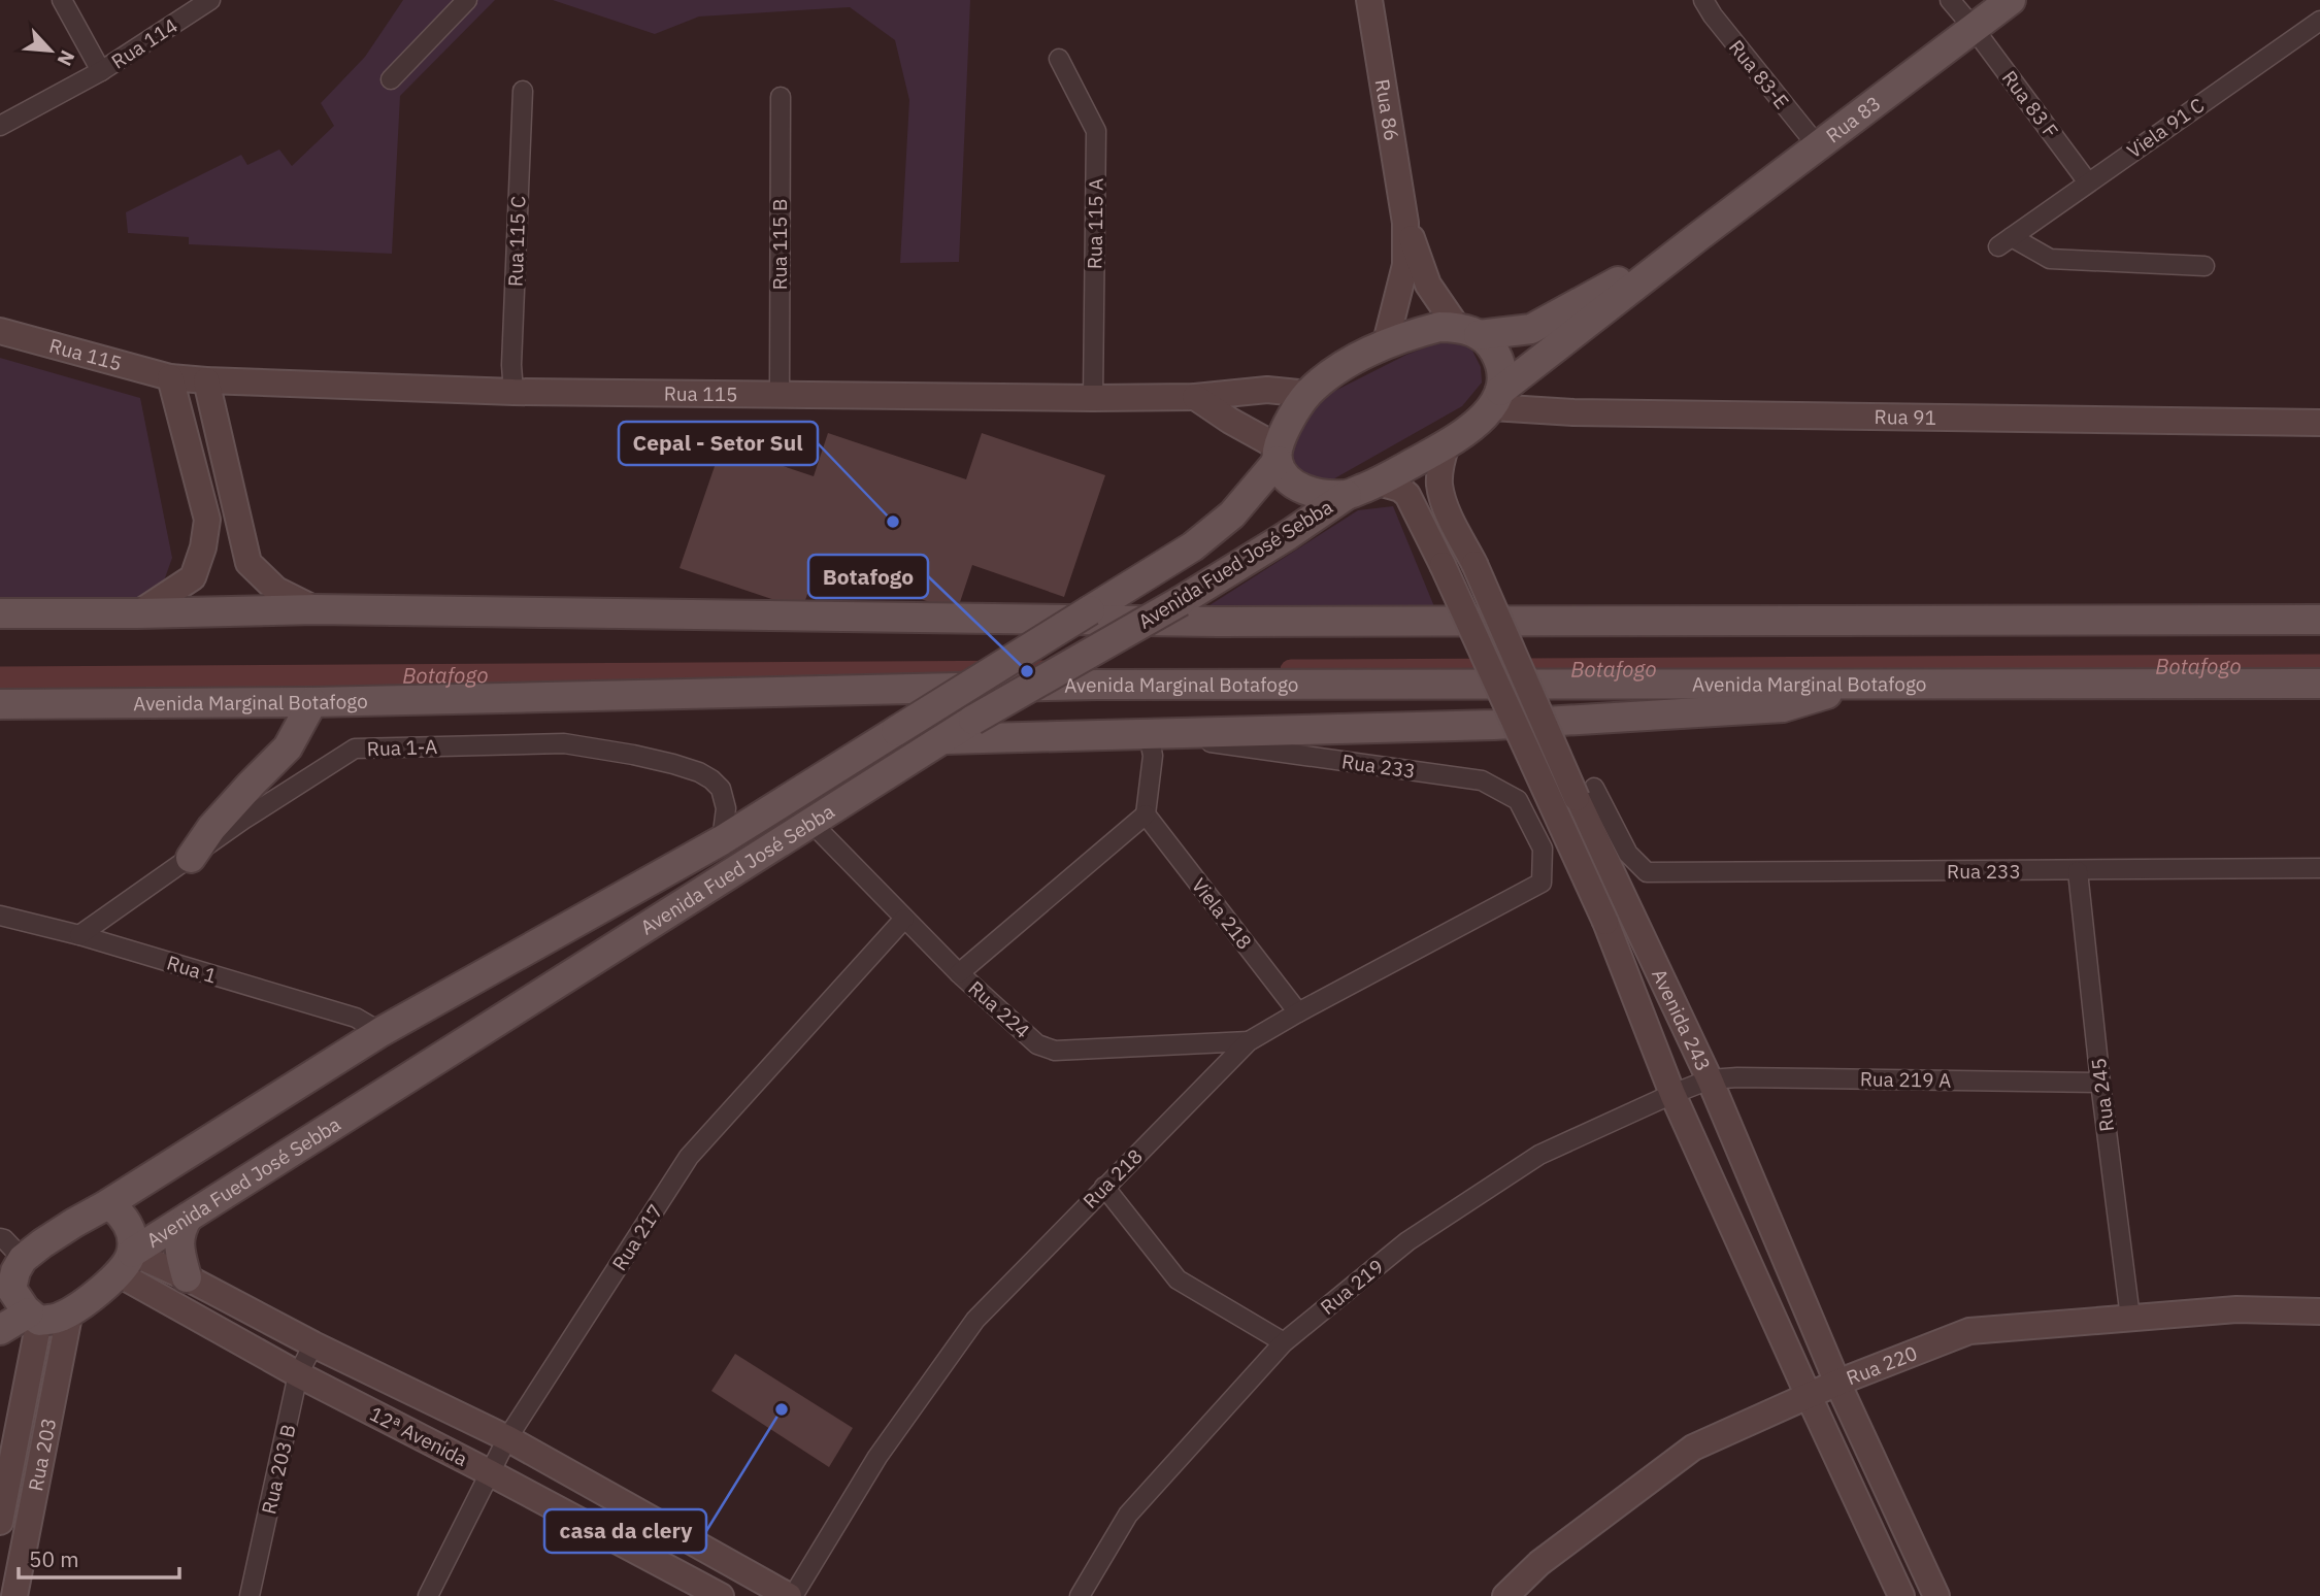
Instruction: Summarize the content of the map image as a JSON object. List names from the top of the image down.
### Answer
{
  "streets": {
    "main road": ["Rua 83", "Avenida Fued José Sebba", "Avenida Marginal Botafogo"],
    "street": [
      "Rua 114",
      "Rua 83-E",
      "Rua 83 F",
      "Rua 86",
      "Viela 91 C",
      "Rua 115 A",
      "Rua 115 C",
      "Rua 115 B",
      "Rua 115",
      "Rua 91",
      "Rua 1-A",
      "Rua 233",
      "Viela 218",
      "Rua 1",
      "Rua 224",
      "Avenida 243",
      "Rua 219 A",
      "Rua 245",
      "Rua 218",
      "Rua 217",
      "Rua 219",
      "Rua 220",
      "12ª Avenida",
      "Rua 203",
      "Rua 203 B"
    ]
  },
  "crossings": [
    ["Rua 83-E", "Rua 83"],
    ["Rua 83 F", "Rua 83"],
    ["Rua 83 F", "Viela 91 C"],
    ["Rua 86", "Rua 83"],
    ["Rua 86", "Avenida Fued José Sebba"],
    ["Rua 83", "Rua 91"],
    ["Rua 83", "Avenida Fued José Sebba"],
    ["Rua 83", "Avenida 243"],
    ["Rua 115 A", "Rua 115"],
    ["Rua 115 C", "Rua 115"],
    ["Rua 115 B", "Rua 115"],
    ["Rua 115", "Avenida Fued José Sebba"],
    ["Avenida Fued José Sebba", "Rua 1-A"],
    ["Avenida Fued José Sebba", "Rua 1"],
    ["Avenida Fued José Sebba", "Rua 224"],
    ["Avenida Fued José Sebba", "12ª Avenida"],
    ["Avenida Fued José Sebba", "Rua 203"],
    ["Rua 1-A", "Rua 1"],
    ["Rua 233", "Avenida 243"],
    ["Rua 233", "Rua 245"],
    ["Rua 233", "Rua 218"],
    ["Viela 218", "Rua 218"],
    ["Rua 224", "Rua 218"],
    ["Rua 224", "Rua 217"],
    ["Avenida 243", "Rua 219 A"],
    ["Avenida 243", "Rua 219"],
    ["Avenida 243", "Rua 220"],
    ["Rua 219 A", "Rua 245"],
    ["Rua 219 A", "Rua 219"],
    ["Rua 245", "Rua 220"],
    ["Rua 218", "12ª Avenida"],
    ["Rua 217", "12ª Avenida"],
    ["12ª Avenida", "Rua 203 B"]
  ],
  "water": ["Botafogo"],
  "places": ["Cepal - Setor Sul", "Botafogo", "casa da clery"],
  "scale_bar": "50 m",
  "north": "bottom right"
}
